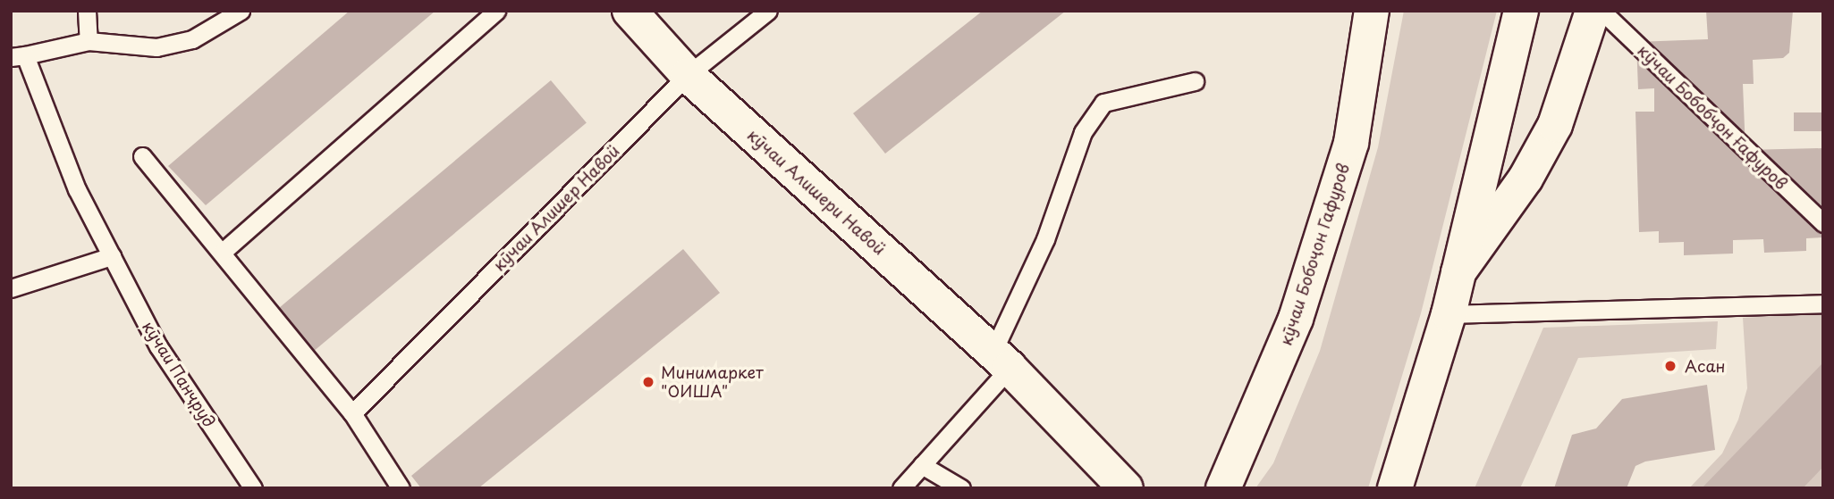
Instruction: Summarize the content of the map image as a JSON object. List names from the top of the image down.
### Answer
{
  "streets": {
    "main road": ["кӯчаи Алишери Навоӣ", "кӯчаи Бобоҷон Гафуров"],
    "lane": ["кӯчаи Бобобҷон Ғафуров", "кӯчаи Алишер Навоӣ", "кӯчаи Панҷруд"]
  },
  "crossings": [
    ["кӯчаи Алишери Навоӣ", "кӯчаи Алишер Навоӣ"]
  ],
  "places": ["Асан", "Минимаркет \"ОИША\""]
}
